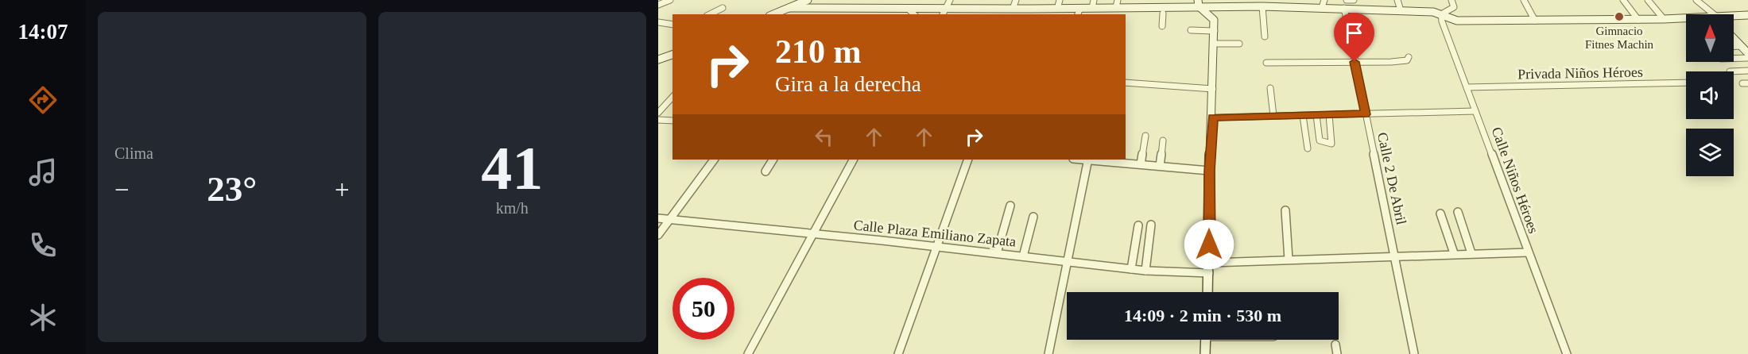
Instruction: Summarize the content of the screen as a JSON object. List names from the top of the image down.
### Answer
{
  "streets": {
    "street": [
      "Privada Niños Héroes",
      "Calle 2 De Abril",
      "Calle Niños Héroes",
      "Calle Plaza Emiliano Zapata"
    ]
  },
  "crossings": [
    ["Privada Niños Héroes", "Calle Niños Héroes"]
  ],
  "places": ["Gimnacio Fitnes Machin"],
  "north": "top",
  "page": {
    "tabs": "14:07",
    "tile": [
      "Clima",
      ["41", "km/h"]
    ],
    "turn": ["210 m", "Gira a la derecha"],
    "heat": ["−", "23°", "+"],
    "limit": "50",
    "trip": "14:09 · 2 min · 530 m"
  }
}
